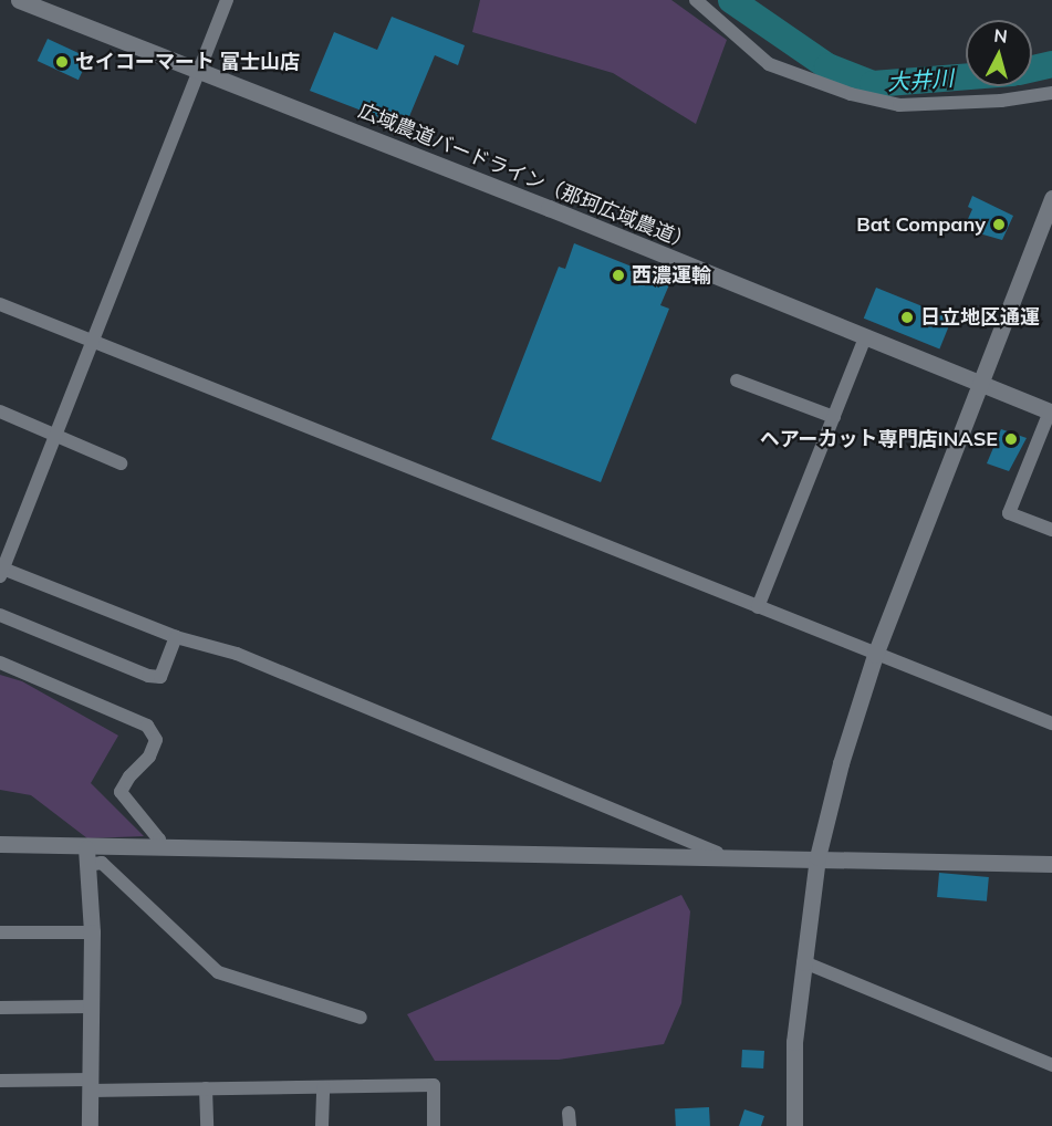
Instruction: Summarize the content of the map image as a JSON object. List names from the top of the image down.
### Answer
{
  "streets": {
    "street": ["広域農道バードライン（那珂広域農道）"]
  },
  "water": ["大井川"],
  "places": [
    "セイコーマート 富士山店",
    "Bat Company",
    "西濃運輸",
    "日立地区通運",
    "ヘアーカット専門店INASE"
  ],
  "north": "top"
}
